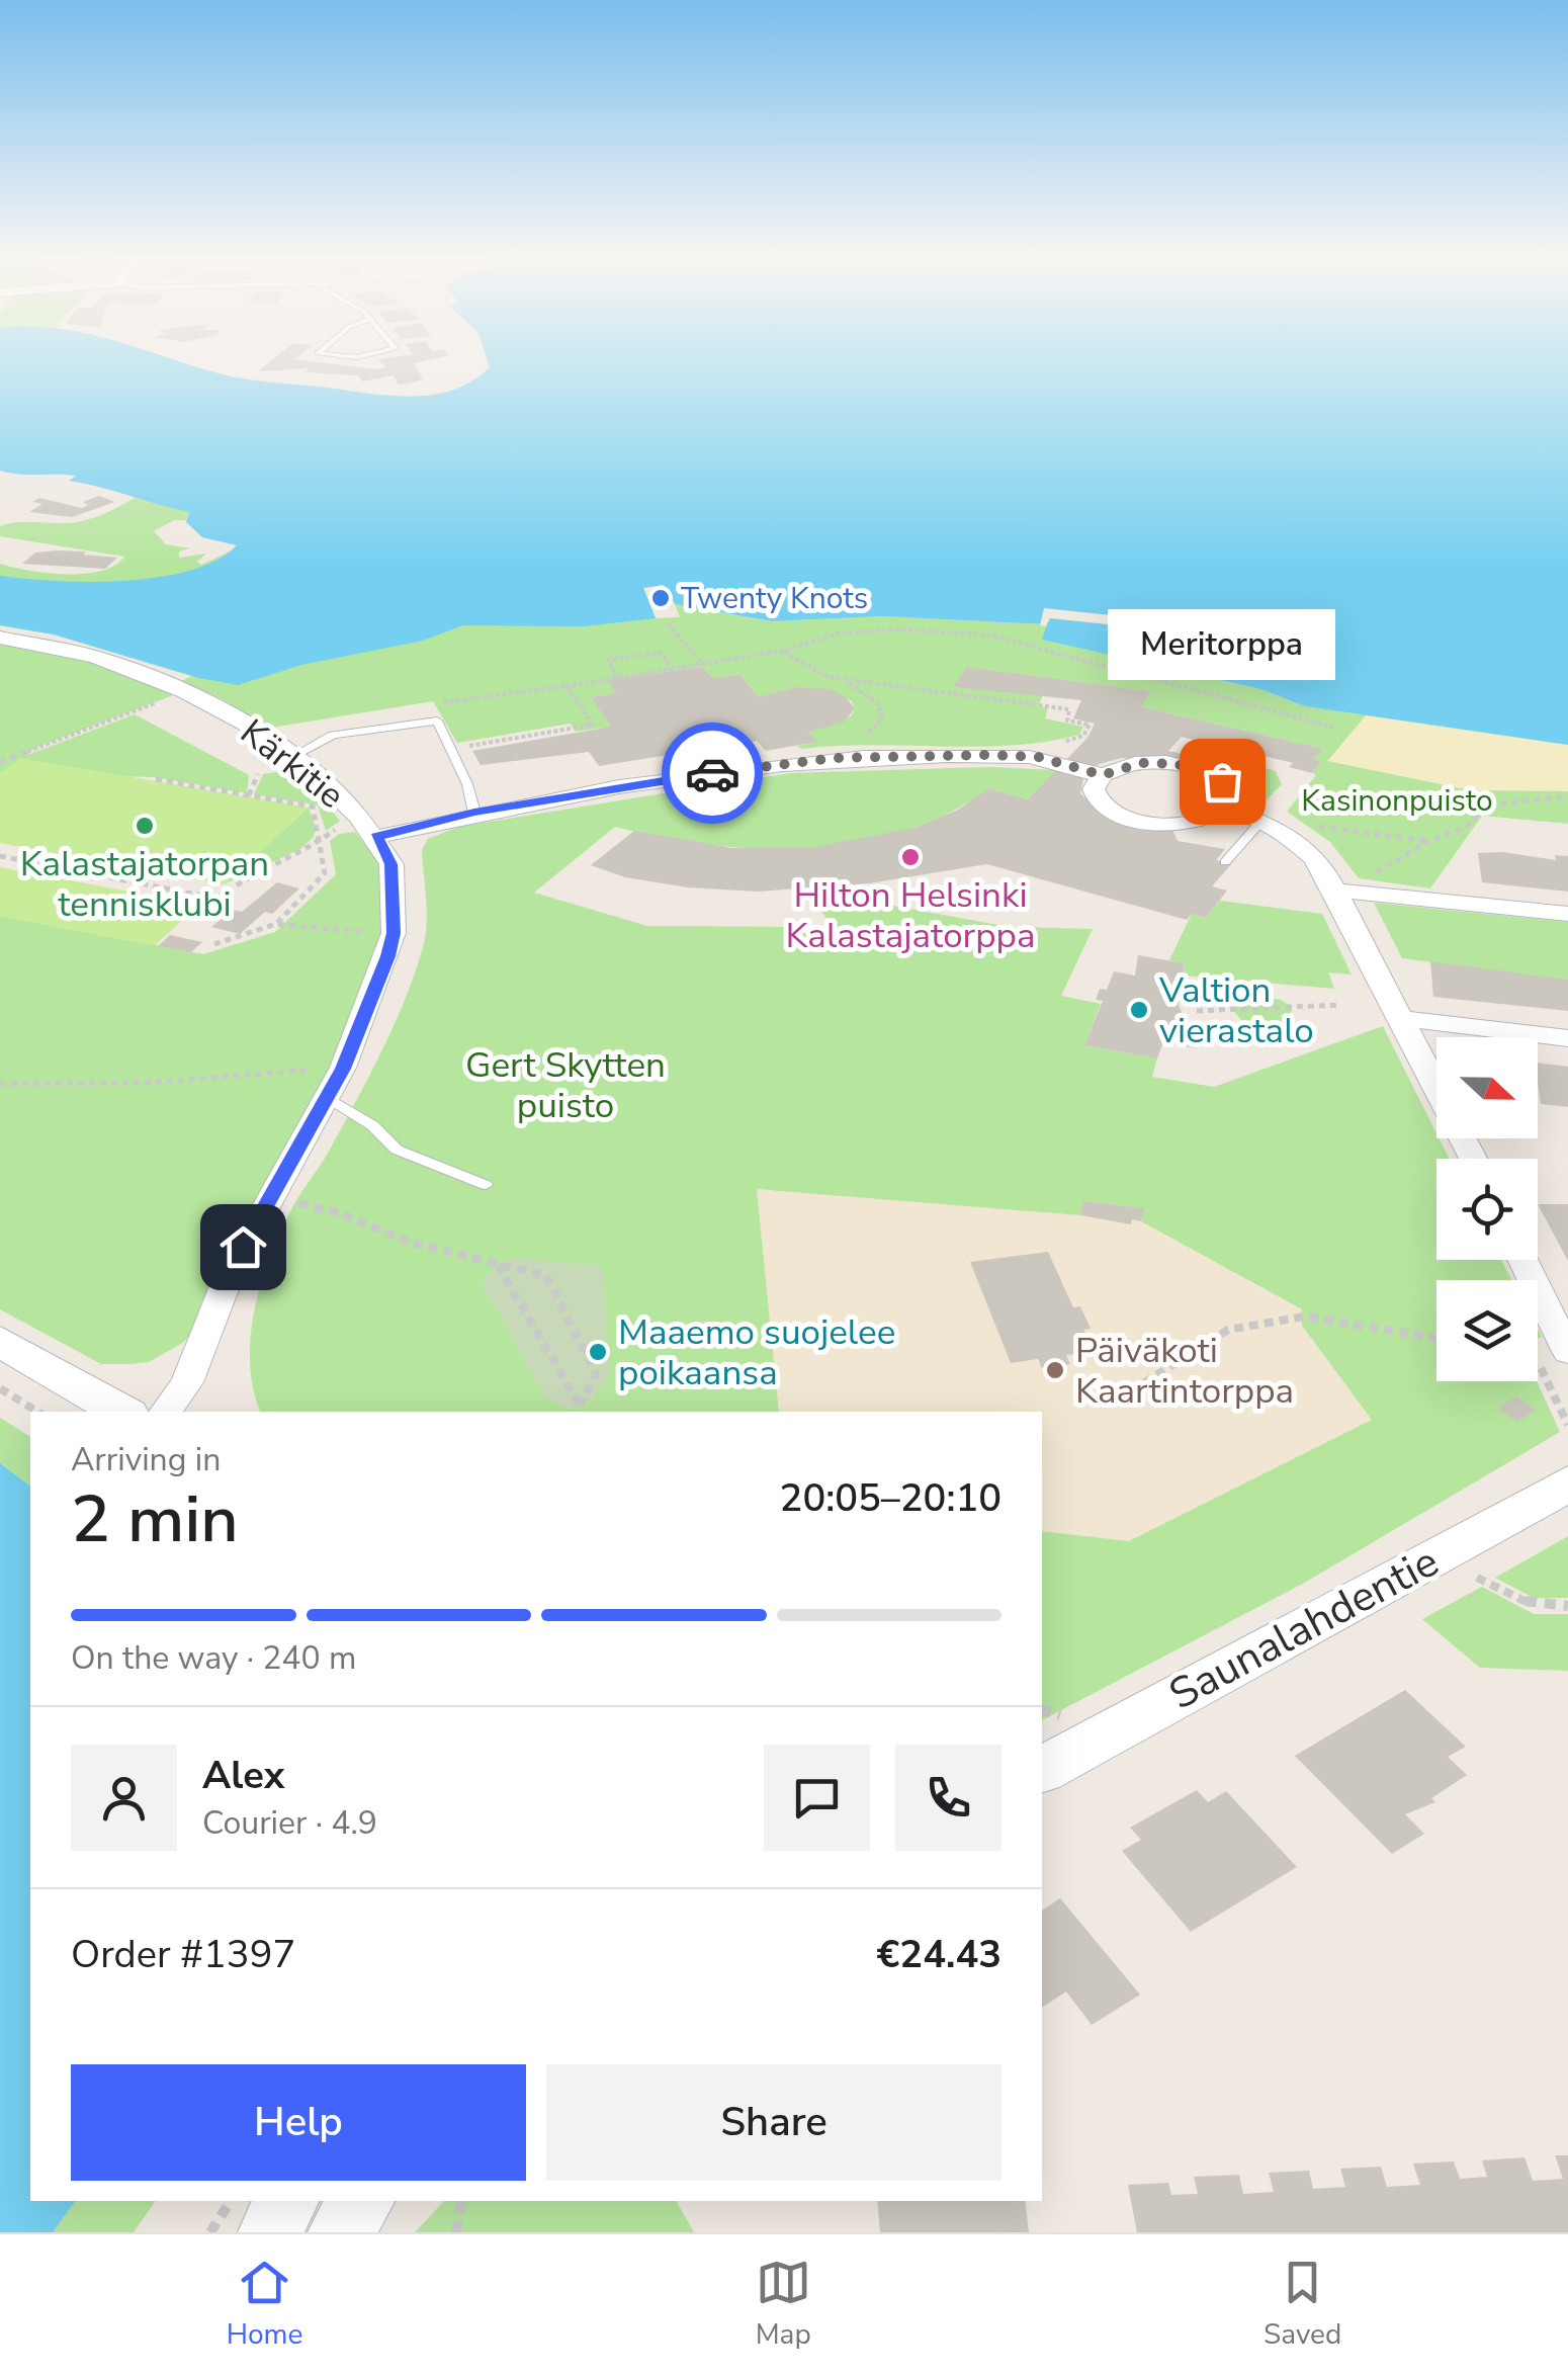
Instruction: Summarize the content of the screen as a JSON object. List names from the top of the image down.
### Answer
{
  "streets": {
    "street": ["Kärkitie", "Saunalahdentie"]
  },
  "parks": ["Kasinonpuisto", "Gert Skytten puisto"],
  "places": [
    "Twenty Knots",
    "Meritorppa",
    "Kalastajatorpan tennisklubi",
    "Hilton Helsinki Kalastajatorppa",
    "Valtion vierastalo",
    "Maaemo suojelee poikaansa",
    "Päiväkoti Kaartintorppa"
  ],
  "north": "right",
  "page": {
    "bubble": "Meritorppa",
    "heading": ["2 min", "Arriving in", "20:05–20:10"],
    "panel": [
      "Alex",
      "Courier · 4.9",
      "Order #1397",
      "€24.43"
    ],
    "bar": "On the way · 240 m",
    "buttons": ["Help", "Share"],
    "tabs": ["Home", "Map", "Saved"]
  }
}
